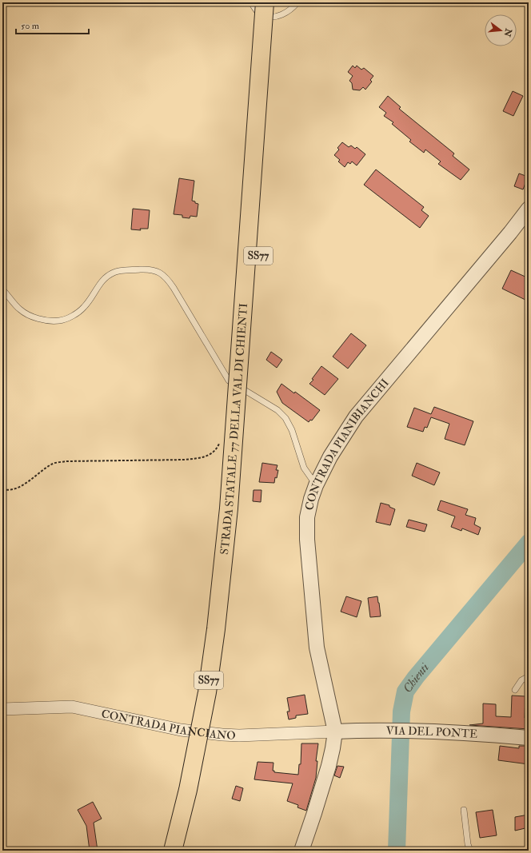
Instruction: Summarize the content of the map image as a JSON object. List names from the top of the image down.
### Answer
{
  "streets": {
    "highway": ["SS77", "STRADA STATALE 77 DELLA VAL DI CHIENTI"],
    "street": ["CONTRADA PIANIBIANCHI", "CONTRADA PIANCIANO", "VIA DEL PONTE"]
  },
  "crossings": [
    ["CONTRADA PIANIBIANCHI", "CONTRADA PIANCIANO"],
    ["CONTRADA PIANIBIANCHI", "VIA DEL PONTE"],
    ["CONTRADA PIANCIANO", "VIA DEL PONTE"]
  ],
  "water": ["Chienti"],
  "scale_bar": "50 m",
  "north": "right"
}
